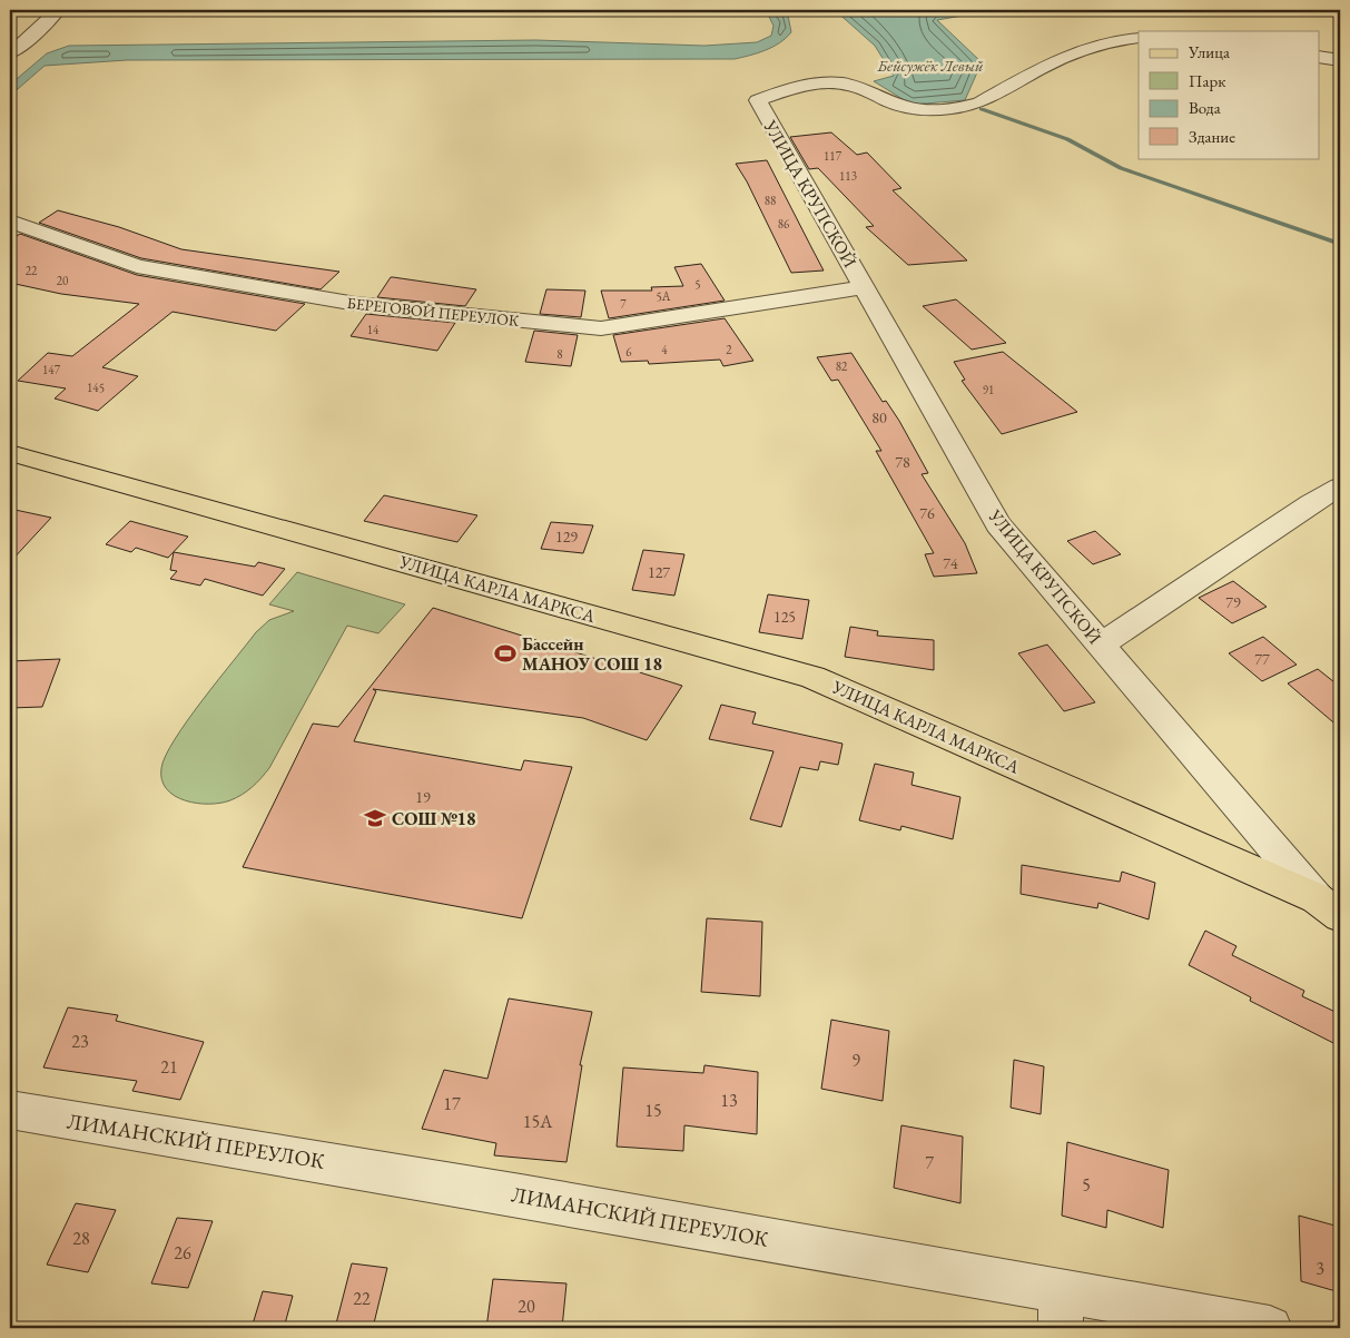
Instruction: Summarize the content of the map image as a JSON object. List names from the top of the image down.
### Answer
{
  "streets": {
    "main road": ["УЛИЦА КАРЛА МАРКСА"],
    "street": ["УЛИЦА КРУПСКОЙ", "БЕРЕГОВОЙ ПЕРЕУЛОК", "ЛИМАНСКИЙ ПЕРЕУЛОК"]
  },
  "crossings": [
    ["УЛИЦА КРУПСКОЙ", "БЕРЕГОВОЙ ПЕРЕУЛОК"],
    ["УЛИЦА КРУПСКОЙ", "УЛИЦА КАРЛА МАРКСА"]
  ],
  "water": ["Бейсужёк Левый"],
  "places": {
    "sports": ["Бассейн МАНОУ СОШ 18"],
    "school or university": ["СОШ №18"]
  },
  "house_numbers": [
    "117",
    "113",
    "88",
    "86",
    "22",
    "20",
    "5",
    "5А",
    "7",
    "14",
    "4",
    "2",
    "6",
    "8",
    "82",
    "147",
    "145",
    "91",
    "80",
    "78",
    "76",
    "129",
    "74",
    "127",
    "79",
    "125",
    "77",
    "19",
    "23",
    "9",
    "21",
    "13",
    "17",
    "15",
    "15А",
    "7",
    "5",
    "28",
    "26",
    "3",
    "22",
    "20"
  ],
  "legend": [
    "Улица",
    "Парк",
    "Вода",
    "Здание"
  ]
}
